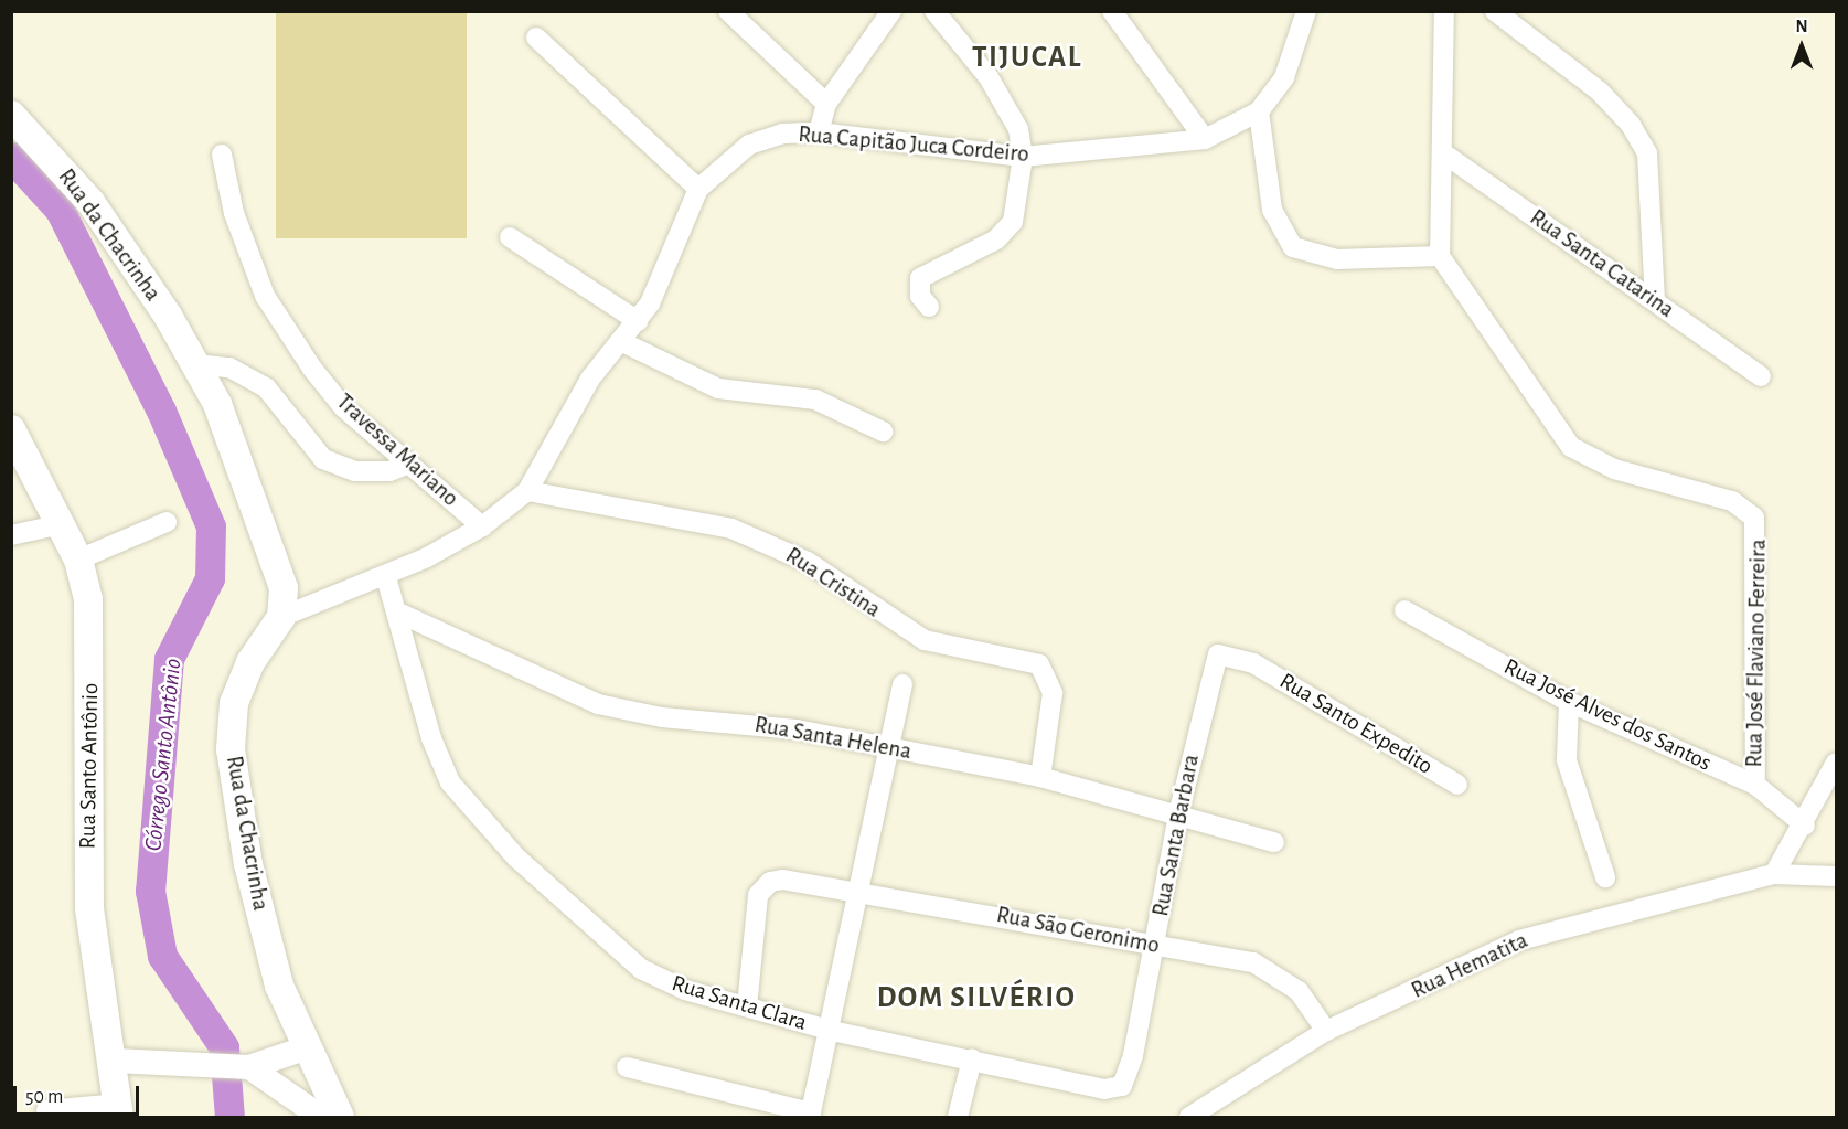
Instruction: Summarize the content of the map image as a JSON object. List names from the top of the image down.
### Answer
{
  "streets": {
    "main road": ["Rua da Chacrinha", "Rua Santo Antônio"],
    "street": [
      "Rua Capitão Juca Cordeiro",
      "Rua Santa Catarina",
      "Travessa Mariano",
      "Rua Cristina",
      "Rua José Flaviano Ferreira",
      "Rua José Alves dos Santos",
      "Rua Santo Expedito",
      "Rua Santa Helena",
      "Rua Santa Barbara",
      "Rua São Geronimo",
      "Rua Hematita",
      "Rua Santa Clara"
    ]
  },
  "crossings": [
    ["Rua Capitão Juca Cordeiro", "Rua da Chacrinha"],
    ["Rua Capitão Juca Cordeiro", "Travessa Mariano"],
    ["Rua Capitão Juca Cordeiro", "Rua Cristina"],
    ["Rua Capitão Juca Cordeiro", "Rua Santa Clara"],
    ["Rua Cristina", "Rua Santa Helena"],
    ["Rua José Flaviano Ferreira", "Rua José Alves dos Santos"],
    ["Rua Santo Expedito", "Rua Santa Barbara"],
    ["Rua Santa Helena", "Rua Santa Barbara"],
    ["Rua Santa Helena", "Rua Santa Clara"],
    ["Rua Santa Barbara", "Rua São Geronimo"],
    ["Rua Santa Barbara", "Rua Santa Clara"],
    ["Rua São Geronimo", "Rua Hematita"],
    ["Rua São Geronimo", "Rua Santa Clara"]
  ],
  "districts": ["TIJUCAL", "DOM SILVÉRIO"],
  "water": ["Córrego Santo Antônio"],
  "scale_bar": "50 m",
  "north": "top"
}
